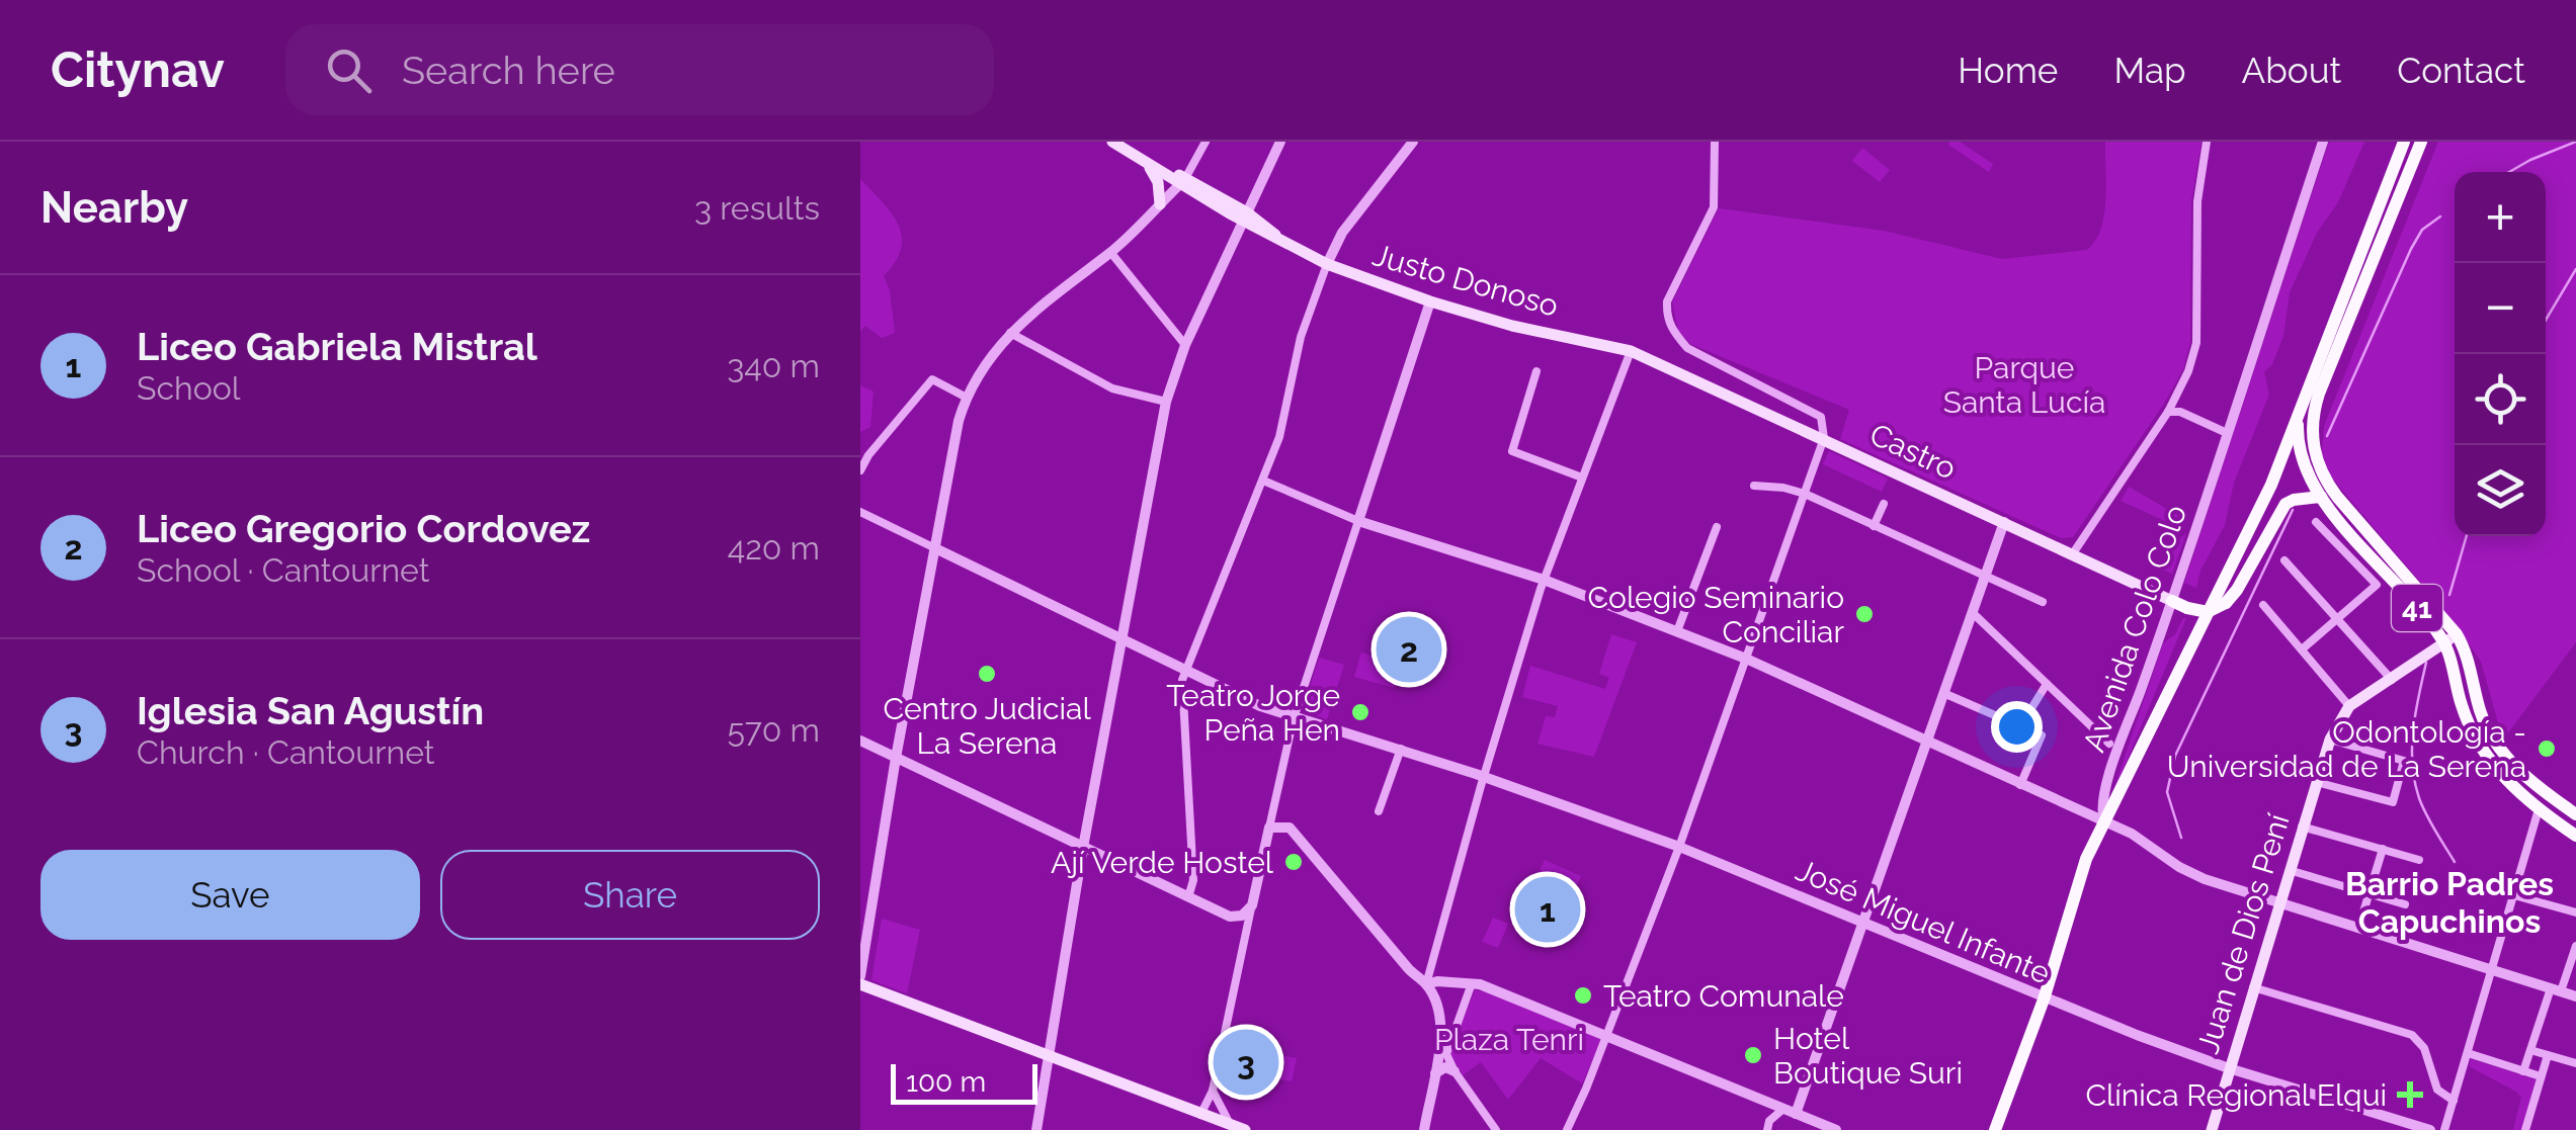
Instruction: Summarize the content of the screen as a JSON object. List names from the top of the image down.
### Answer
{
  "streets": {
    "main road": [
      "Justo Donoso",
      "Castro",
      "41",
      "Avenida Colo Colo",
      "Juan de Dios Pení"
    ],
    "street": ["José Miguel Infante"]
  },
  "crossings": [
    ["Justo Donoso", "Castro"],
    ["Castro", "Avenida Colo Colo"],
    ["41", "Juan de Dios Pení"],
    ["Avenida Colo Colo", "José Miguel Infante"],
    ["José Miguel Infante", "Juan de Dios Pení"]
  ],
  "districts": ["Barrio Padres Capuchinos"],
  "parks": ["Parque Santa Lucía", "Plaza Tenri"],
  "places": {
    "other": [
      "Colegio Seminario Conciliar",
      "Centro Judicial La Serena",
      "Teatro Jorge Peña Hen",
      "Odontología - Universidad de La Serena",
      "Ají Verde Hostel",
      "Teatro Comunale",
      "Hotel Boutique Suri"
    ],
    "health": ["Clínica Regional Elqui"]
  },
  "scale_bar": "100 m",
  "page": {
    "header": "Citynav",
    "search": "Search here",
    "nav": [
      "Home",
      "Map",
      "About",
      "Contact"
    ],
    "heading": ["Nearby", "3 results"],
    "map_buttons": ["+", "−"],
    "list": [
      {
        "mark": "1",
        "name": "Liceo Gabriela Mistral",
        "note": "School",
        "value": "340 m"
      },
      {
        "mark": "2",
        "name": "Liceo Gregorio Cordovez",
        "note": "School · Cantournet",
        "value": "420 m"
      },
      {
        "mark": "3",
        "name": "Iglesia San Agustín",
        "note": "Church · Cantournet",
        "value": "570 m"
      }
    ],
    "pins": ["2", "1", "3"],
    "buttons": ["Save", "Share"],
    "scale": "100 m"
  }
}
